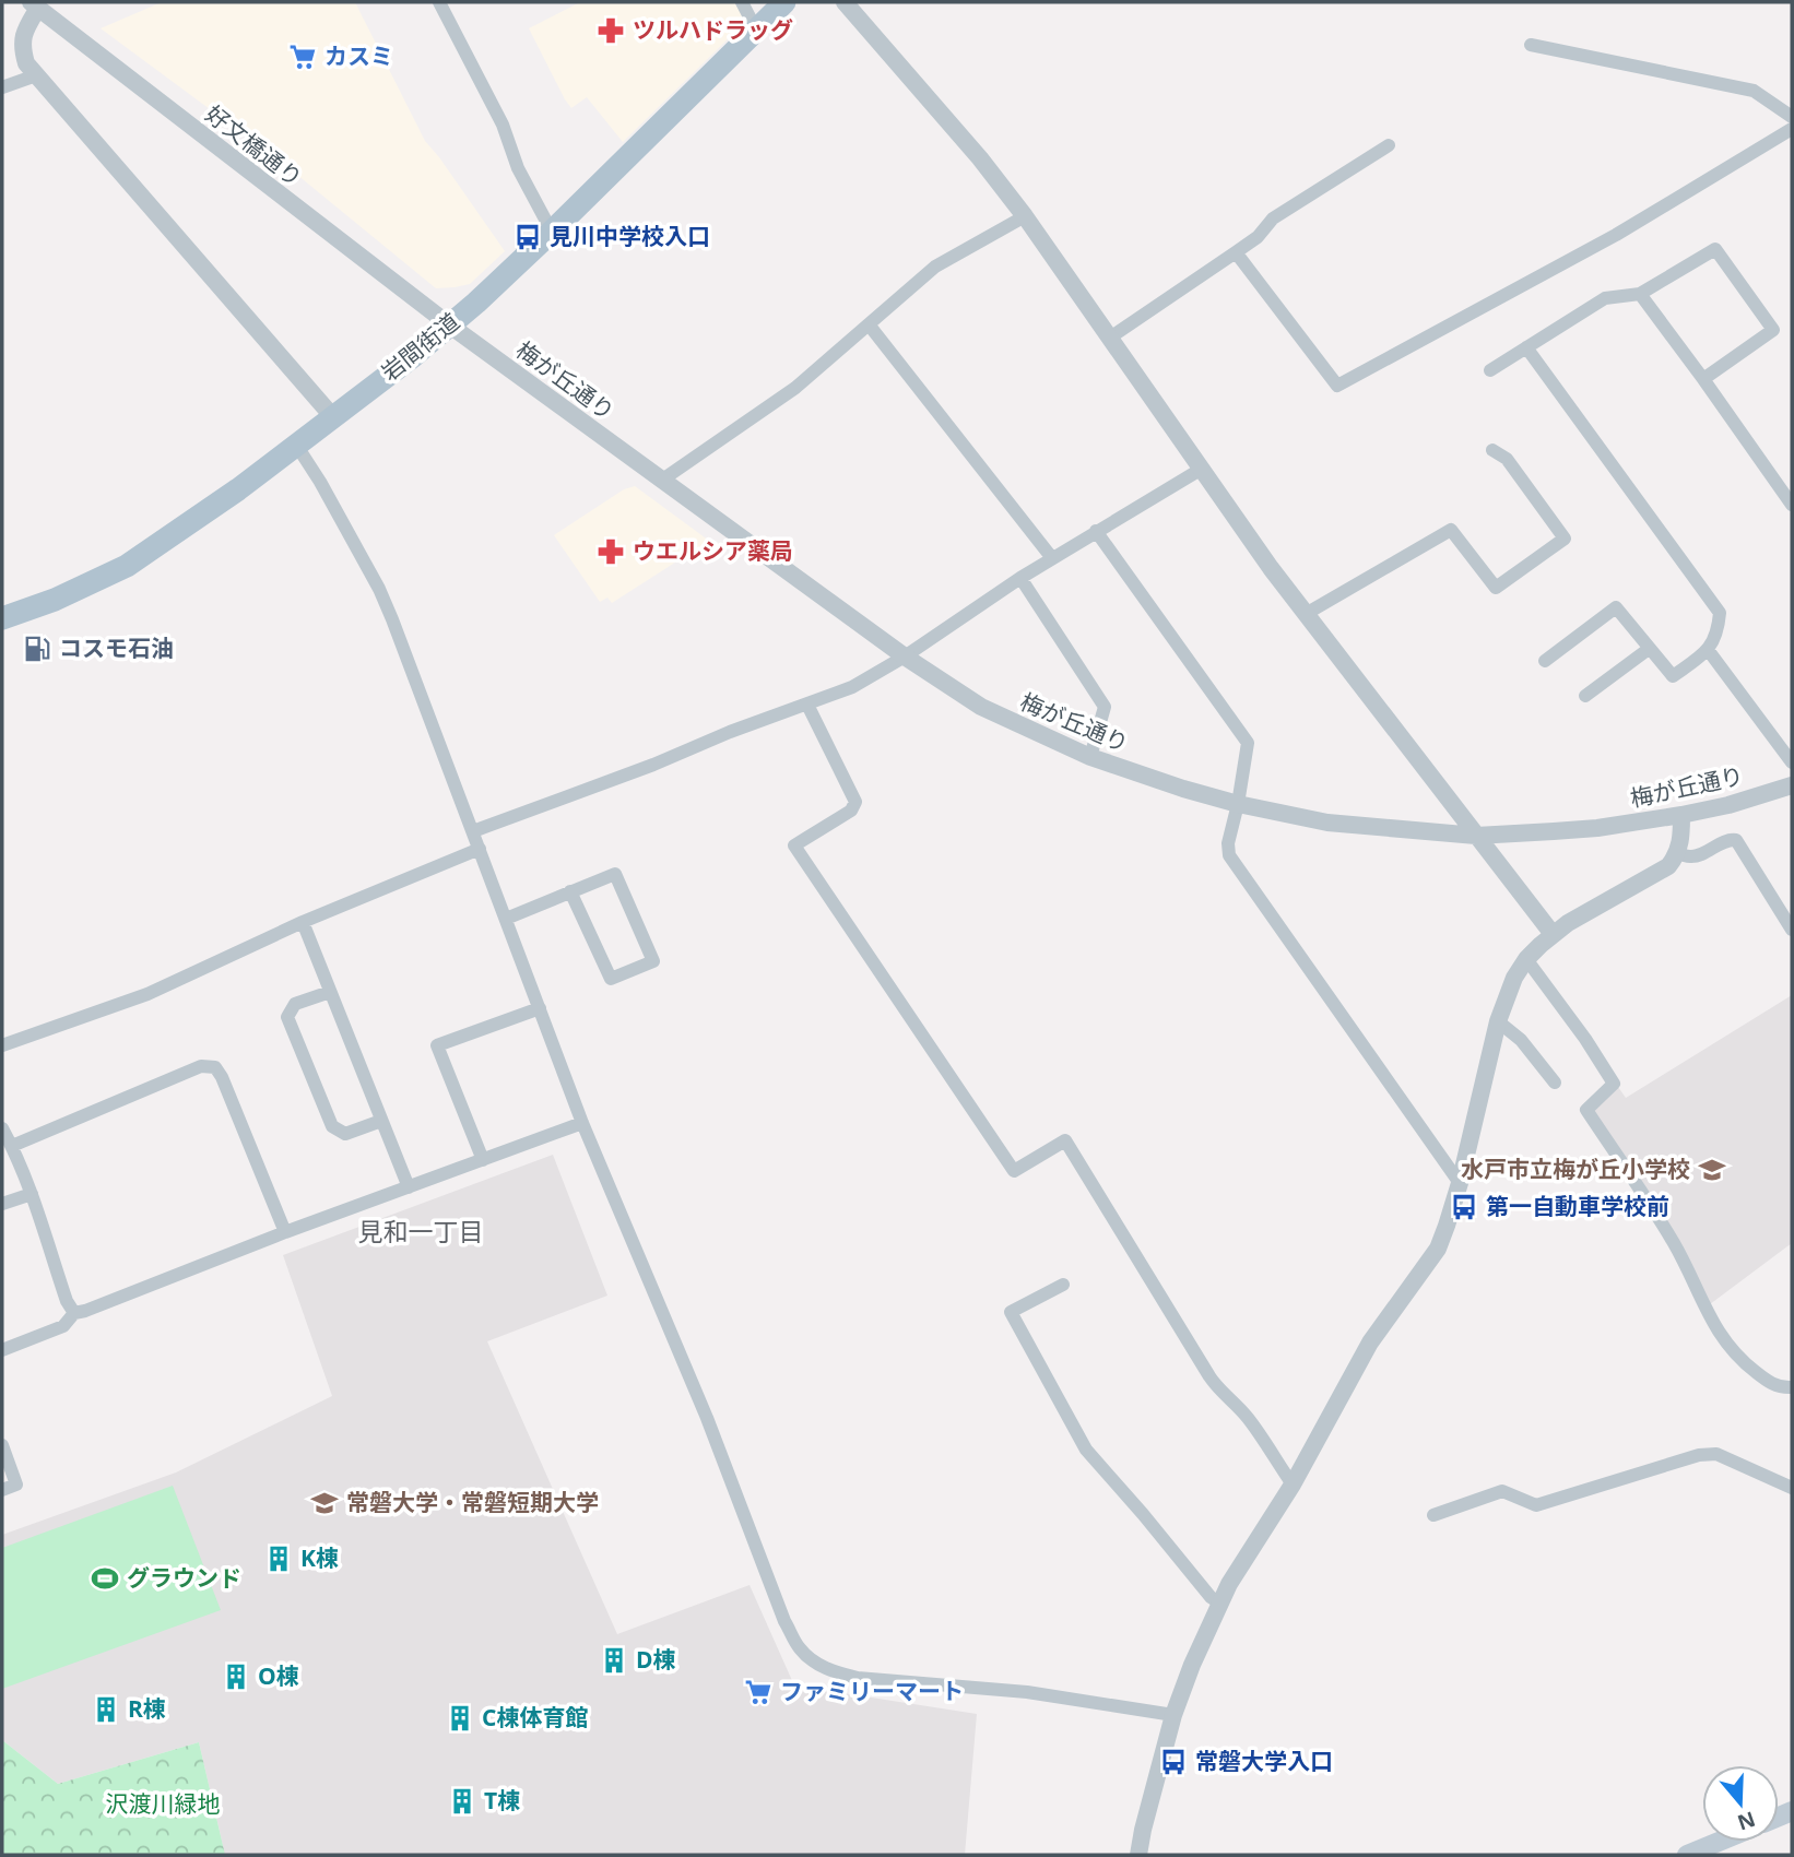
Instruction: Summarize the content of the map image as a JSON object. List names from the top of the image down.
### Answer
{
  "streets": {
    "main road": ["岩間街道"],
    "street": ["好文橋通り", "梅が丘通り"]
  },
  "crossings": [
    ["好文橋通り", "岩間街道"],
    ["好文橋通り", "梅が丘通り"],
    ["岩間街道", "梅が丘通り"]
  ],
  "districts": ["見和一丁目"],
  "parks": ["沢渡川緑地"],
  "places": {
    "pharmacy": ["ツルハドラッグ", "ウエルシア薬局"],
    "supermarket": ["カスミ", "ファミリーマート"],
    "bus stop": ["見川中学校入口", "第一自動車学校前", "常磐大学入口"],
    "fuel station": ["コスモ石油"],
    "school or university": ["水戸市立梅が丘小学校", "常磐大学・常磐短期大学"],
    "building": [
      "K棟",
      "D棟",
      "O棟",
      "R棟",
      "C棟体育館",
      "T棟"
    ],
    "sports": ["グラウンド"]
  },
  "north": "bottom"
}
